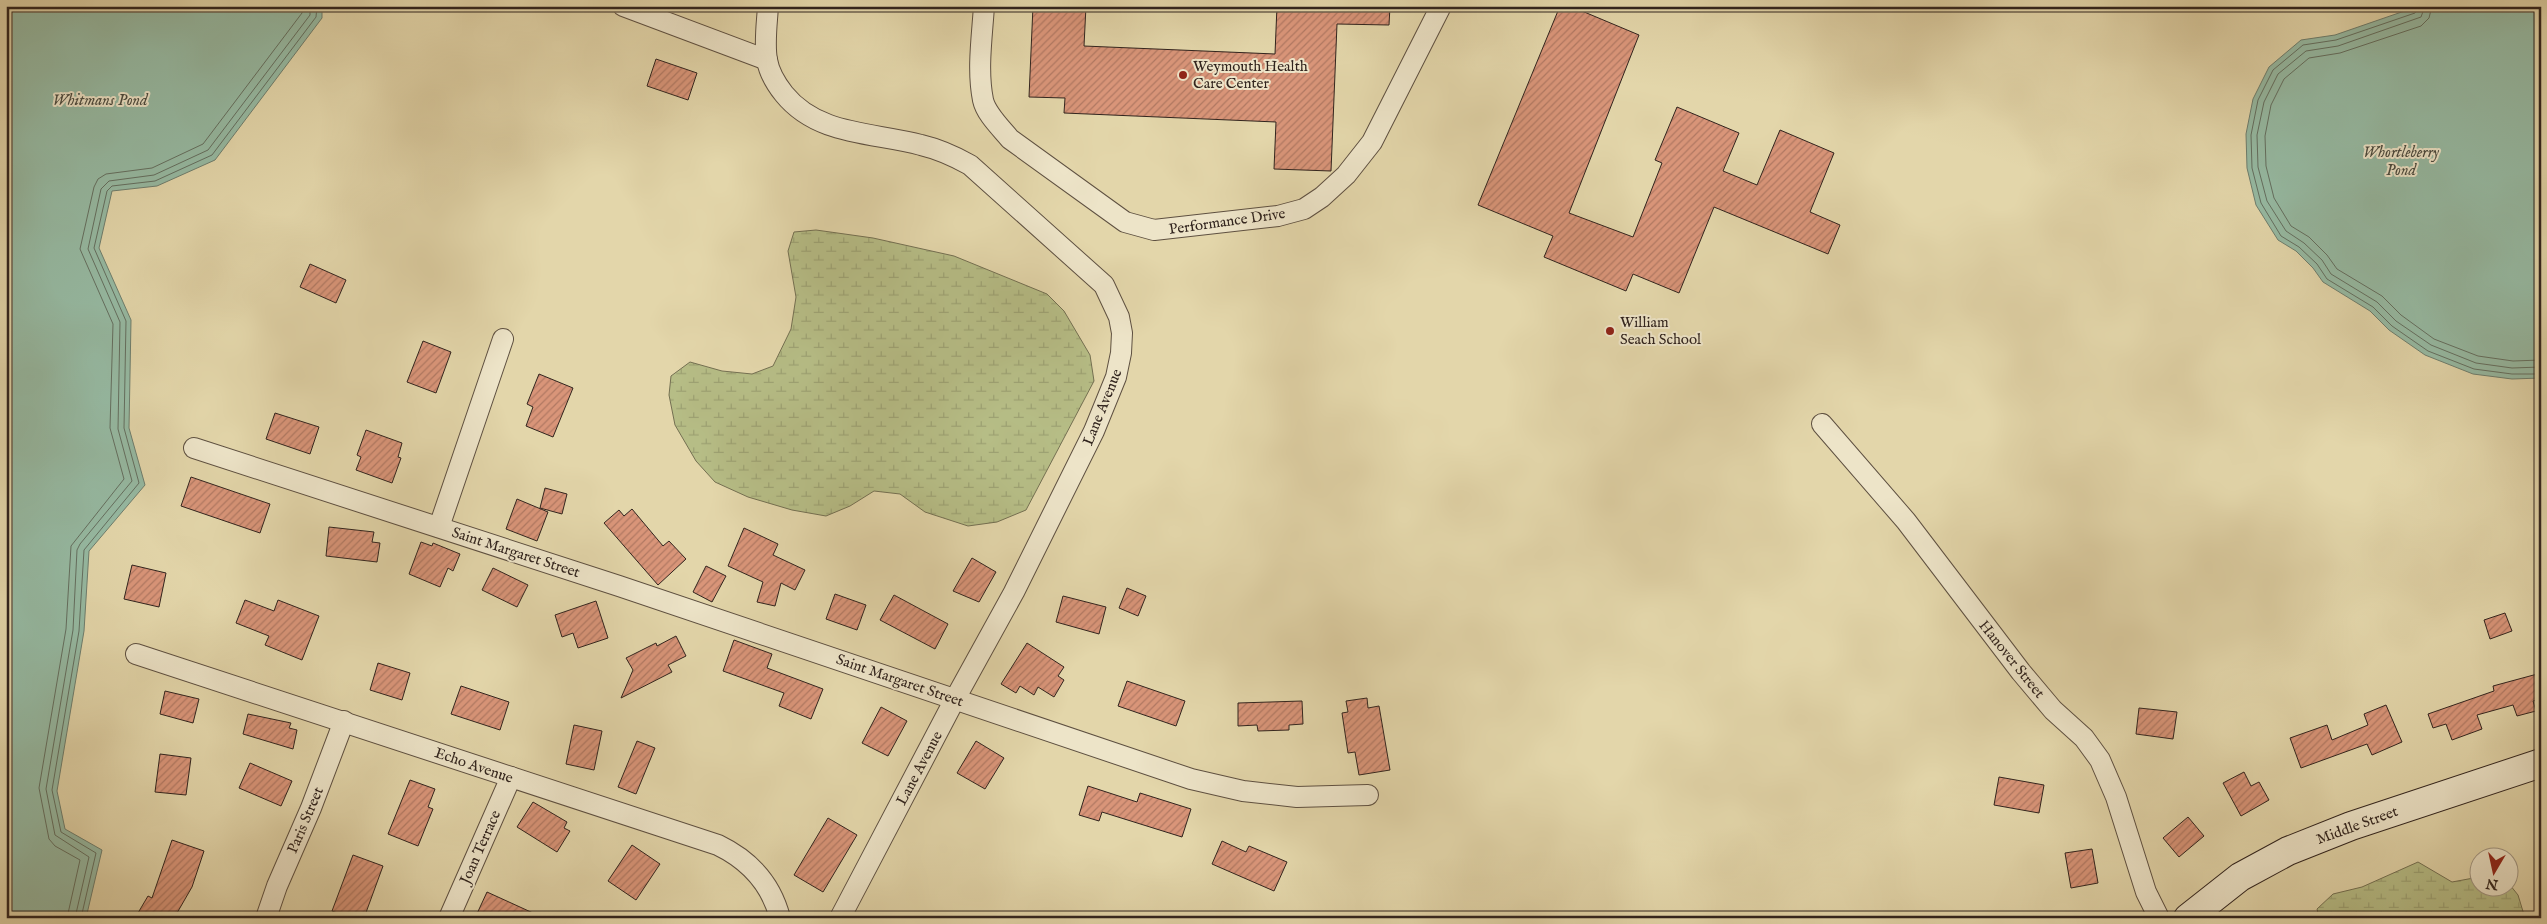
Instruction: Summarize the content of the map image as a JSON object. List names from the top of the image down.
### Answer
{
  "streets": {
    "main road": ["Middle Street"],
    "street": [
      "Performance Drive",
      "Lane Avenue",
      "Saint Margaret Street",
      "Hanover Street",
      "Echo Avenue",
      "Paris Street",
      "Joan Terrace"
    ]
  },
  "crossings": [
    ["Lane Avenue", "Saint Margaret Street"],
    ["Echo Avenue", "Paris Street"],
    ["Echo Avenue", "Joan Terrace"]
  ],
  "water": ["Whitmans Pond", "Whortleberry Pond"],
  "places": ["Weymouth Health Care Center", "William Seach School"],
  "north": "bottom"
}
